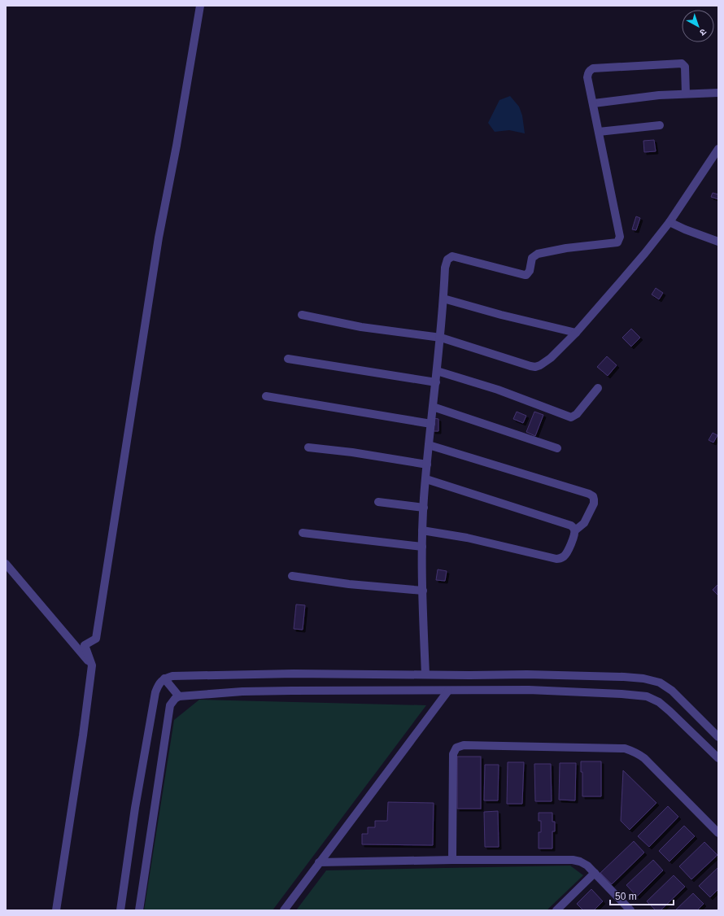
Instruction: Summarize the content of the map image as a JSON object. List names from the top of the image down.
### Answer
{
  "scale_bar": "50 m",
  "north": "bottom right"
}
